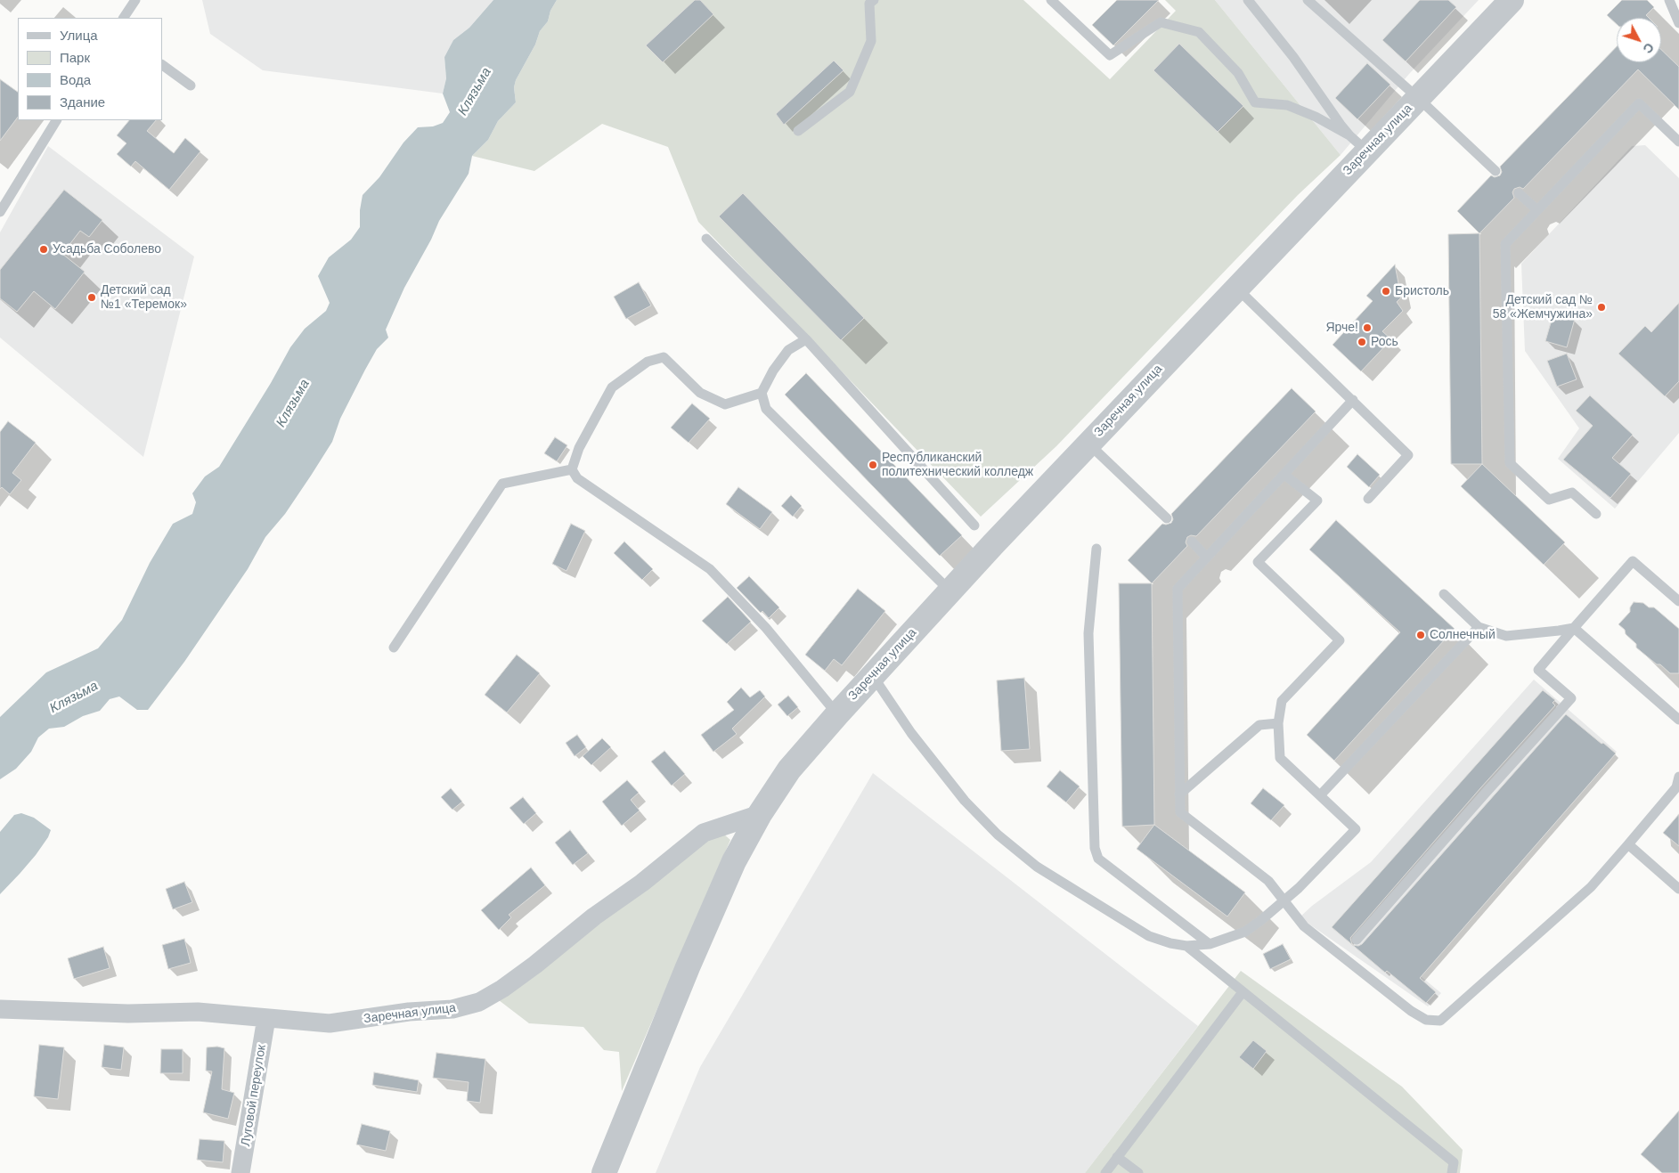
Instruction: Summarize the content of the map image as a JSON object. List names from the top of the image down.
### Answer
{
  "streets": {
    "street": ["Заречная улица", "Луговой переулок"]
  },
  "crossings": [
    ["Заречная улица", "Луговой переулок"]
  ],
  "water": ["Клязьма"],
  "places": [
    "Усадьба Соболево",
    "Бристоль",
    "Детский сад №1 «Теремок»",
    "Детский сад № 58 «Жемчужина»",
    "Ярче!",
    "Рось",
    "Республиканский политехнический колледж",
    "Солнечный"
  ],
  "legend": [
    "Улица",
    "Парк",
    "Вода",
    "Здание"
  ],
  "north": "bottom right"
}
